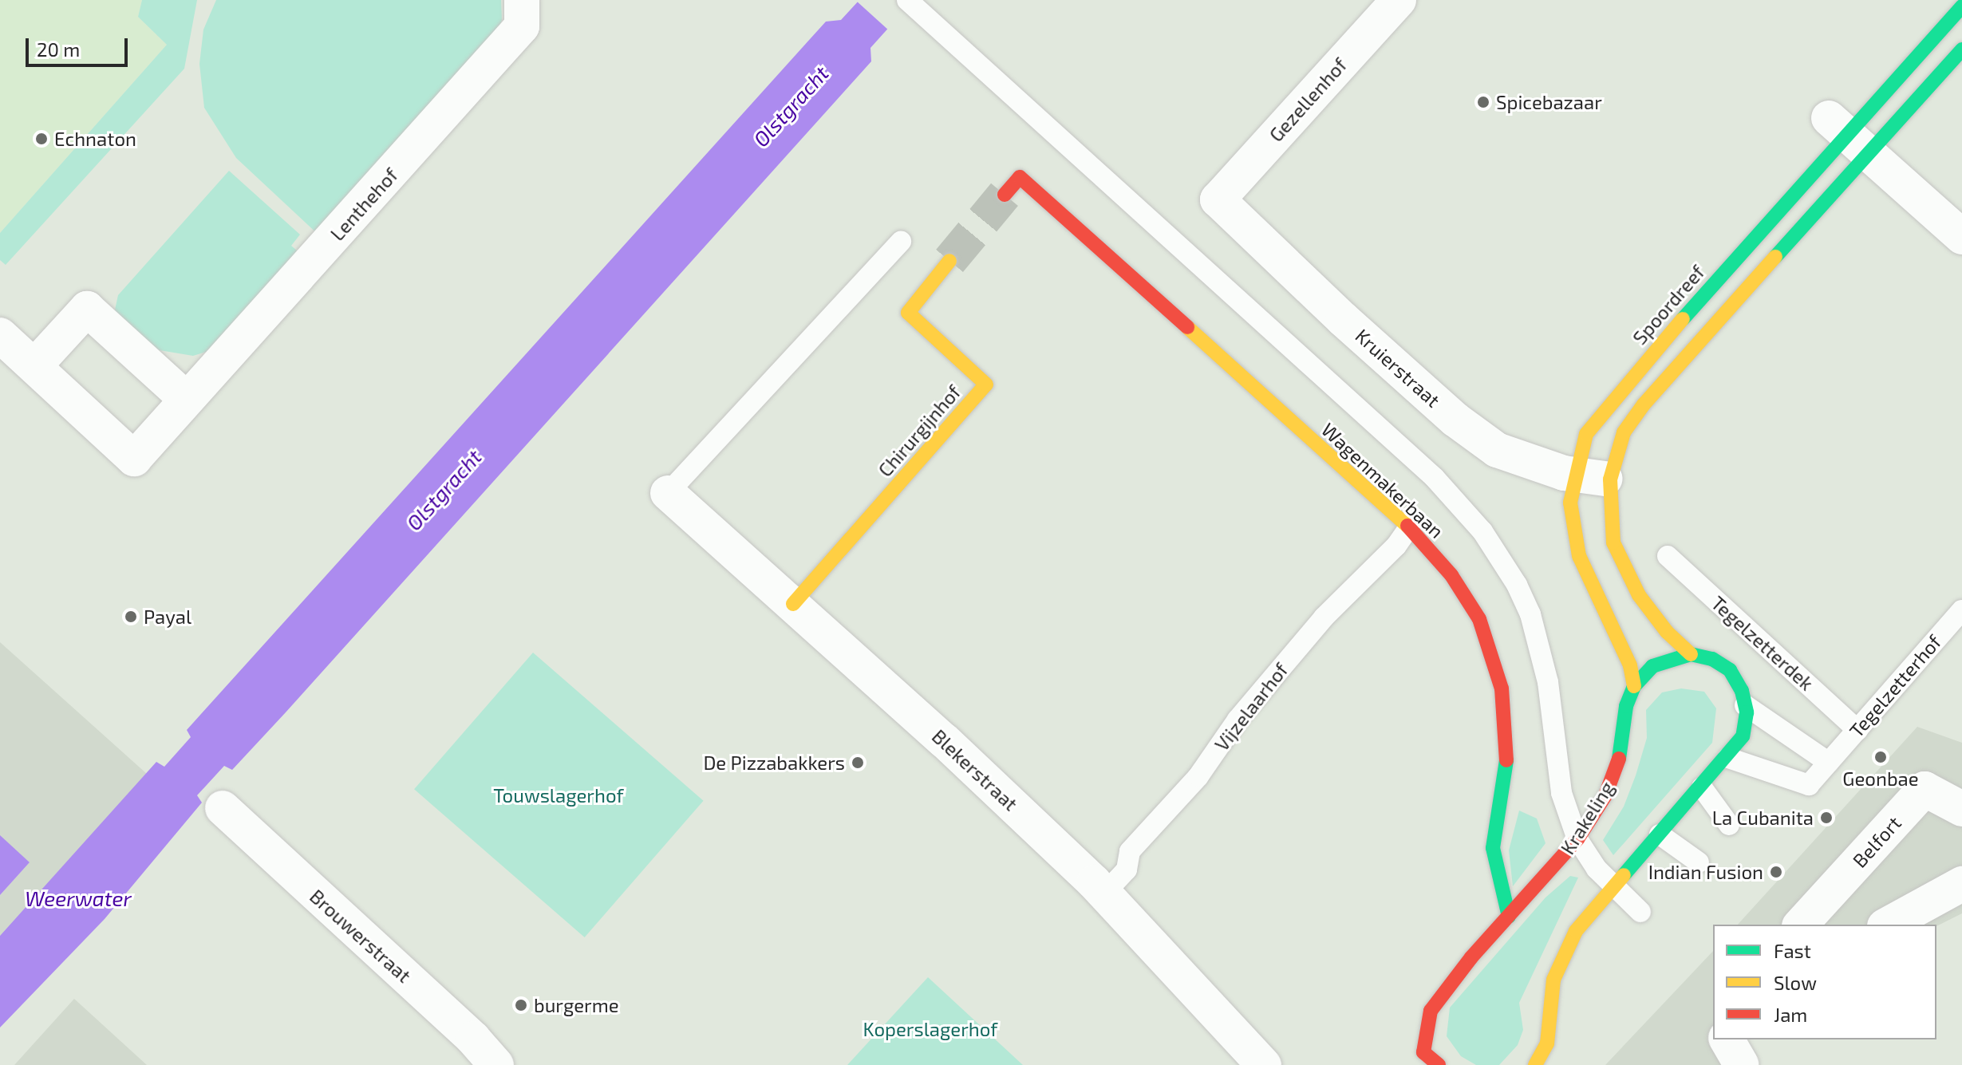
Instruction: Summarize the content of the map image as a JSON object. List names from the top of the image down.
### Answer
{
  "streets": {
    "main road": [
      "Spoordreef",
      "Chirurgijnhof",
      "Wagenmakerbaan",
      "Krakeling"
    ],
    "street": [
      "Gezellenhof",
      "Lenthehof",
      "Kruierstraat",
      "Blekerstraat",
      "Belfort",
      "Brouwerstraat"
    ],
    "lane": ["Tegelzetterdek", "Tegelzetterhof", "Vijzelaarhof"]
  },
  "crossings": [
    ["Gezellenhof", "Kruierstraat"],
    ["Spoordreef", "Kruierstraat"],
    ["Spoordreef", "Krakeling"],
    ["Chirurgijnhof", "Blekerstraat"],
    ["Wagenmakerbaan", "Vijzelaarhof"],
    ["Wagenmakerbaan", "Krakeling"],
    ["Tegelzetterdek", "Tegelzetterhof"],
    ["Vijzelaarhof", "Blekerstraat"]
  ],
  "water": ["Olstgracht", "Weerwater"],
  "parks": ["Touwslagerhof", "Koperslagerhof"],
  "places": [
    "Spicebazaar",
    "Echnaton",
    "Payal",
    "Geonbae",
    "De Pizzabakkers",
    "La Cubanita",
    "Indian Fusion",
    "burgerme"
  ],
  "legend": ["Fast", "Slow", "Jam"],
  "scale_bar": "20 m"
}
